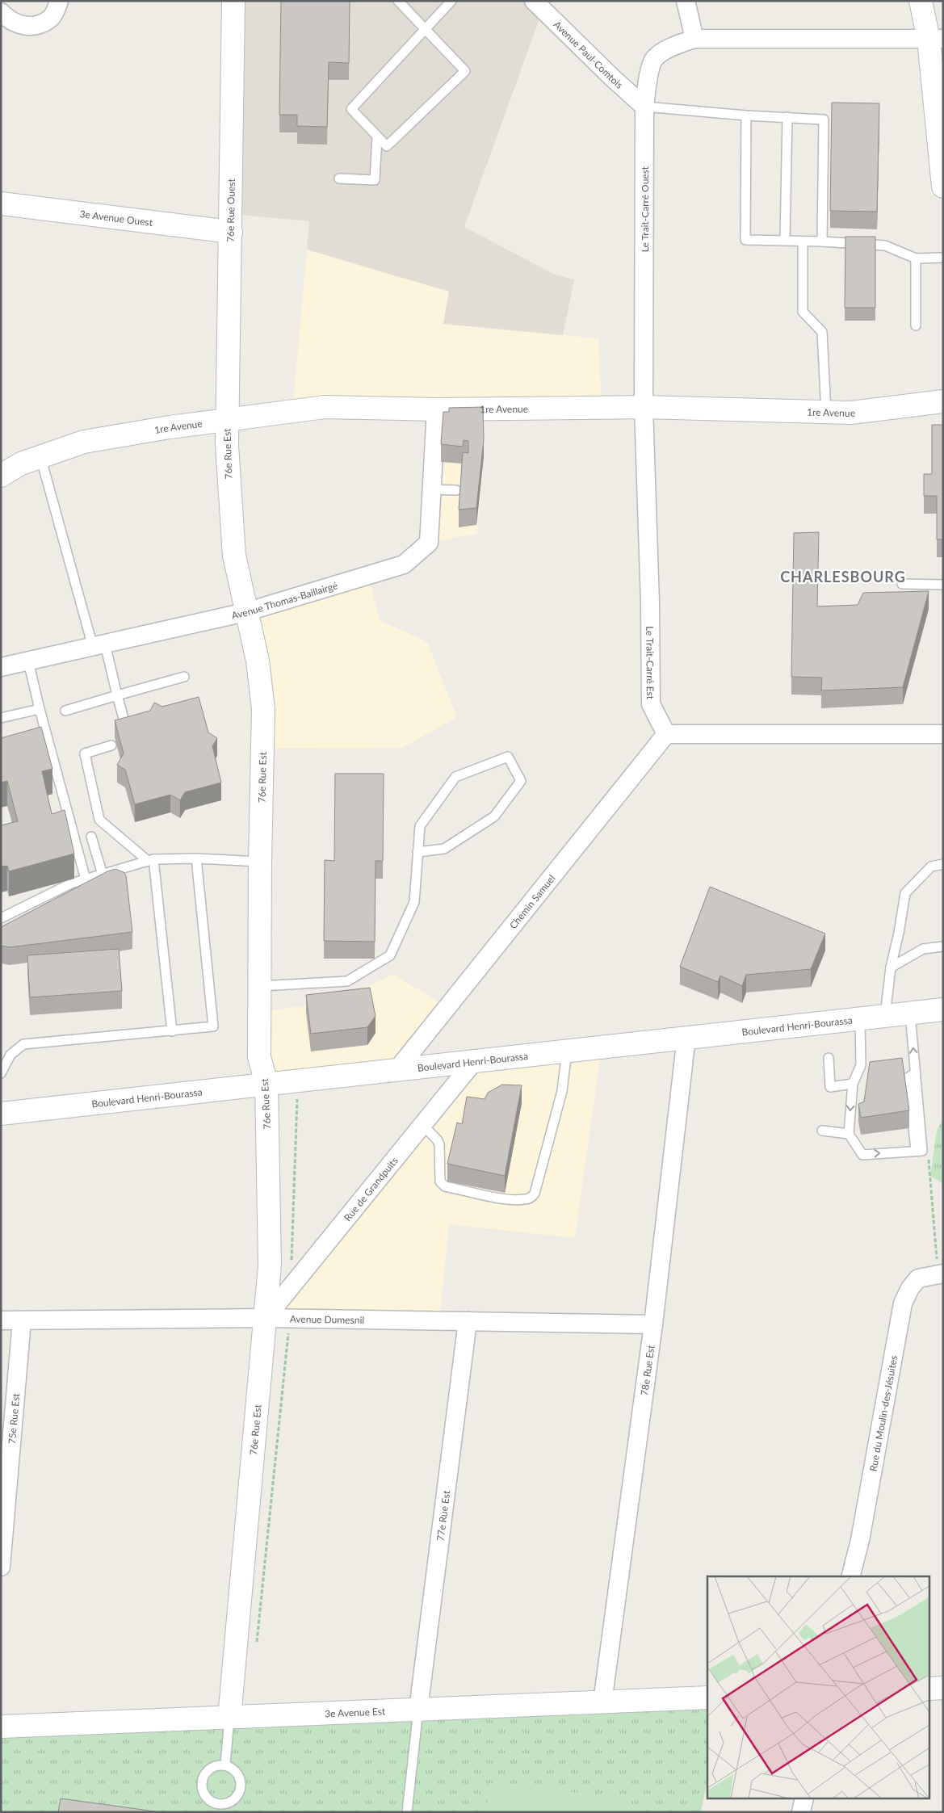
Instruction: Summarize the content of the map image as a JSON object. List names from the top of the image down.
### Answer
{
  "streets": {
    "street": [
      "Avenue Paul-Comtois",
      "Le Trait-Carré Ouest",
      "76e Rue Ouest",
      "3e Avenue Ouest",
      "1re Avenue",
      "76e Rue Est",
      "Avenue Thomas-Baillairgé",
      "Le Trait-Carré Est",
      "Chemin Samuel",
      "Boulevard Henri-Bourassa",
      "Rue de Grandpuits",
      "Avenue Dumesnil",
      "78e Rue Est",
      "Rue du Moulin-des-Jésuites",
      "75e Rue Est",
      "77e Rue Est",
      "3e Avenue Est"
    ]
  },
  "crossings": [
    ["Avenue Paul-Comtois", "Le Trait-Carré Ouest"],
    ["Le Trait-Carré Ouest", "1re Avenue"],
    ["Le Trait-Carré Ouest", "Le Trait-Carré Est"],
    ["76e Rue Ouest", "3e Avenue Ouest"],
    ["76e Rue Ouest", "1re Avenue"],
    ["76e Rue Ouest", "76e Rue Est"],
    ["1re Avenue", "76e Rue Est"],
    ["1re Avenue", "Avenue Thomas-Baillairgé"],
    ["1re Avenue", "Le Trait-Carré Est"],
    ["76e Rue Est", "Avenue Thomas-Baillairgé"],
    ["76e Rue Est", "Boulevard Henri-Bourassa"],
    ["76e Rue Est", "Rue de Grandpuits"],
    ["76e Rue Est", "Avenue Dumesnil"],
    ["76e Rue Est", "3e Avenue Est"],
    ["Le Trait-Carré Est", "Chemin Samuel"],
    ["Chemin Samuel", "Boulevard Henri-Bourassa"],
    ["Boulevard Henri-Bourassa", "Rue de Grandpuits"],
    ["Boulevard Henri-Bourassa", "78e Rue Est"],
    ["Rue de Grandpuits", "Avenue Dumesnil"],
    ["Avenue Dumesnil", "78e Rue Est"],
    ["Avenue Dumesnil", "75e Rue Est"],
    ["Avenue Dumesnil", "77e Rue Est"],
    ["78e Rue Est", "3e Avenue Est"],
    ["77e Rue Est", "3e Avenue Est"]
  ],
  "districts": ["CHARLESBOURG"]
}
